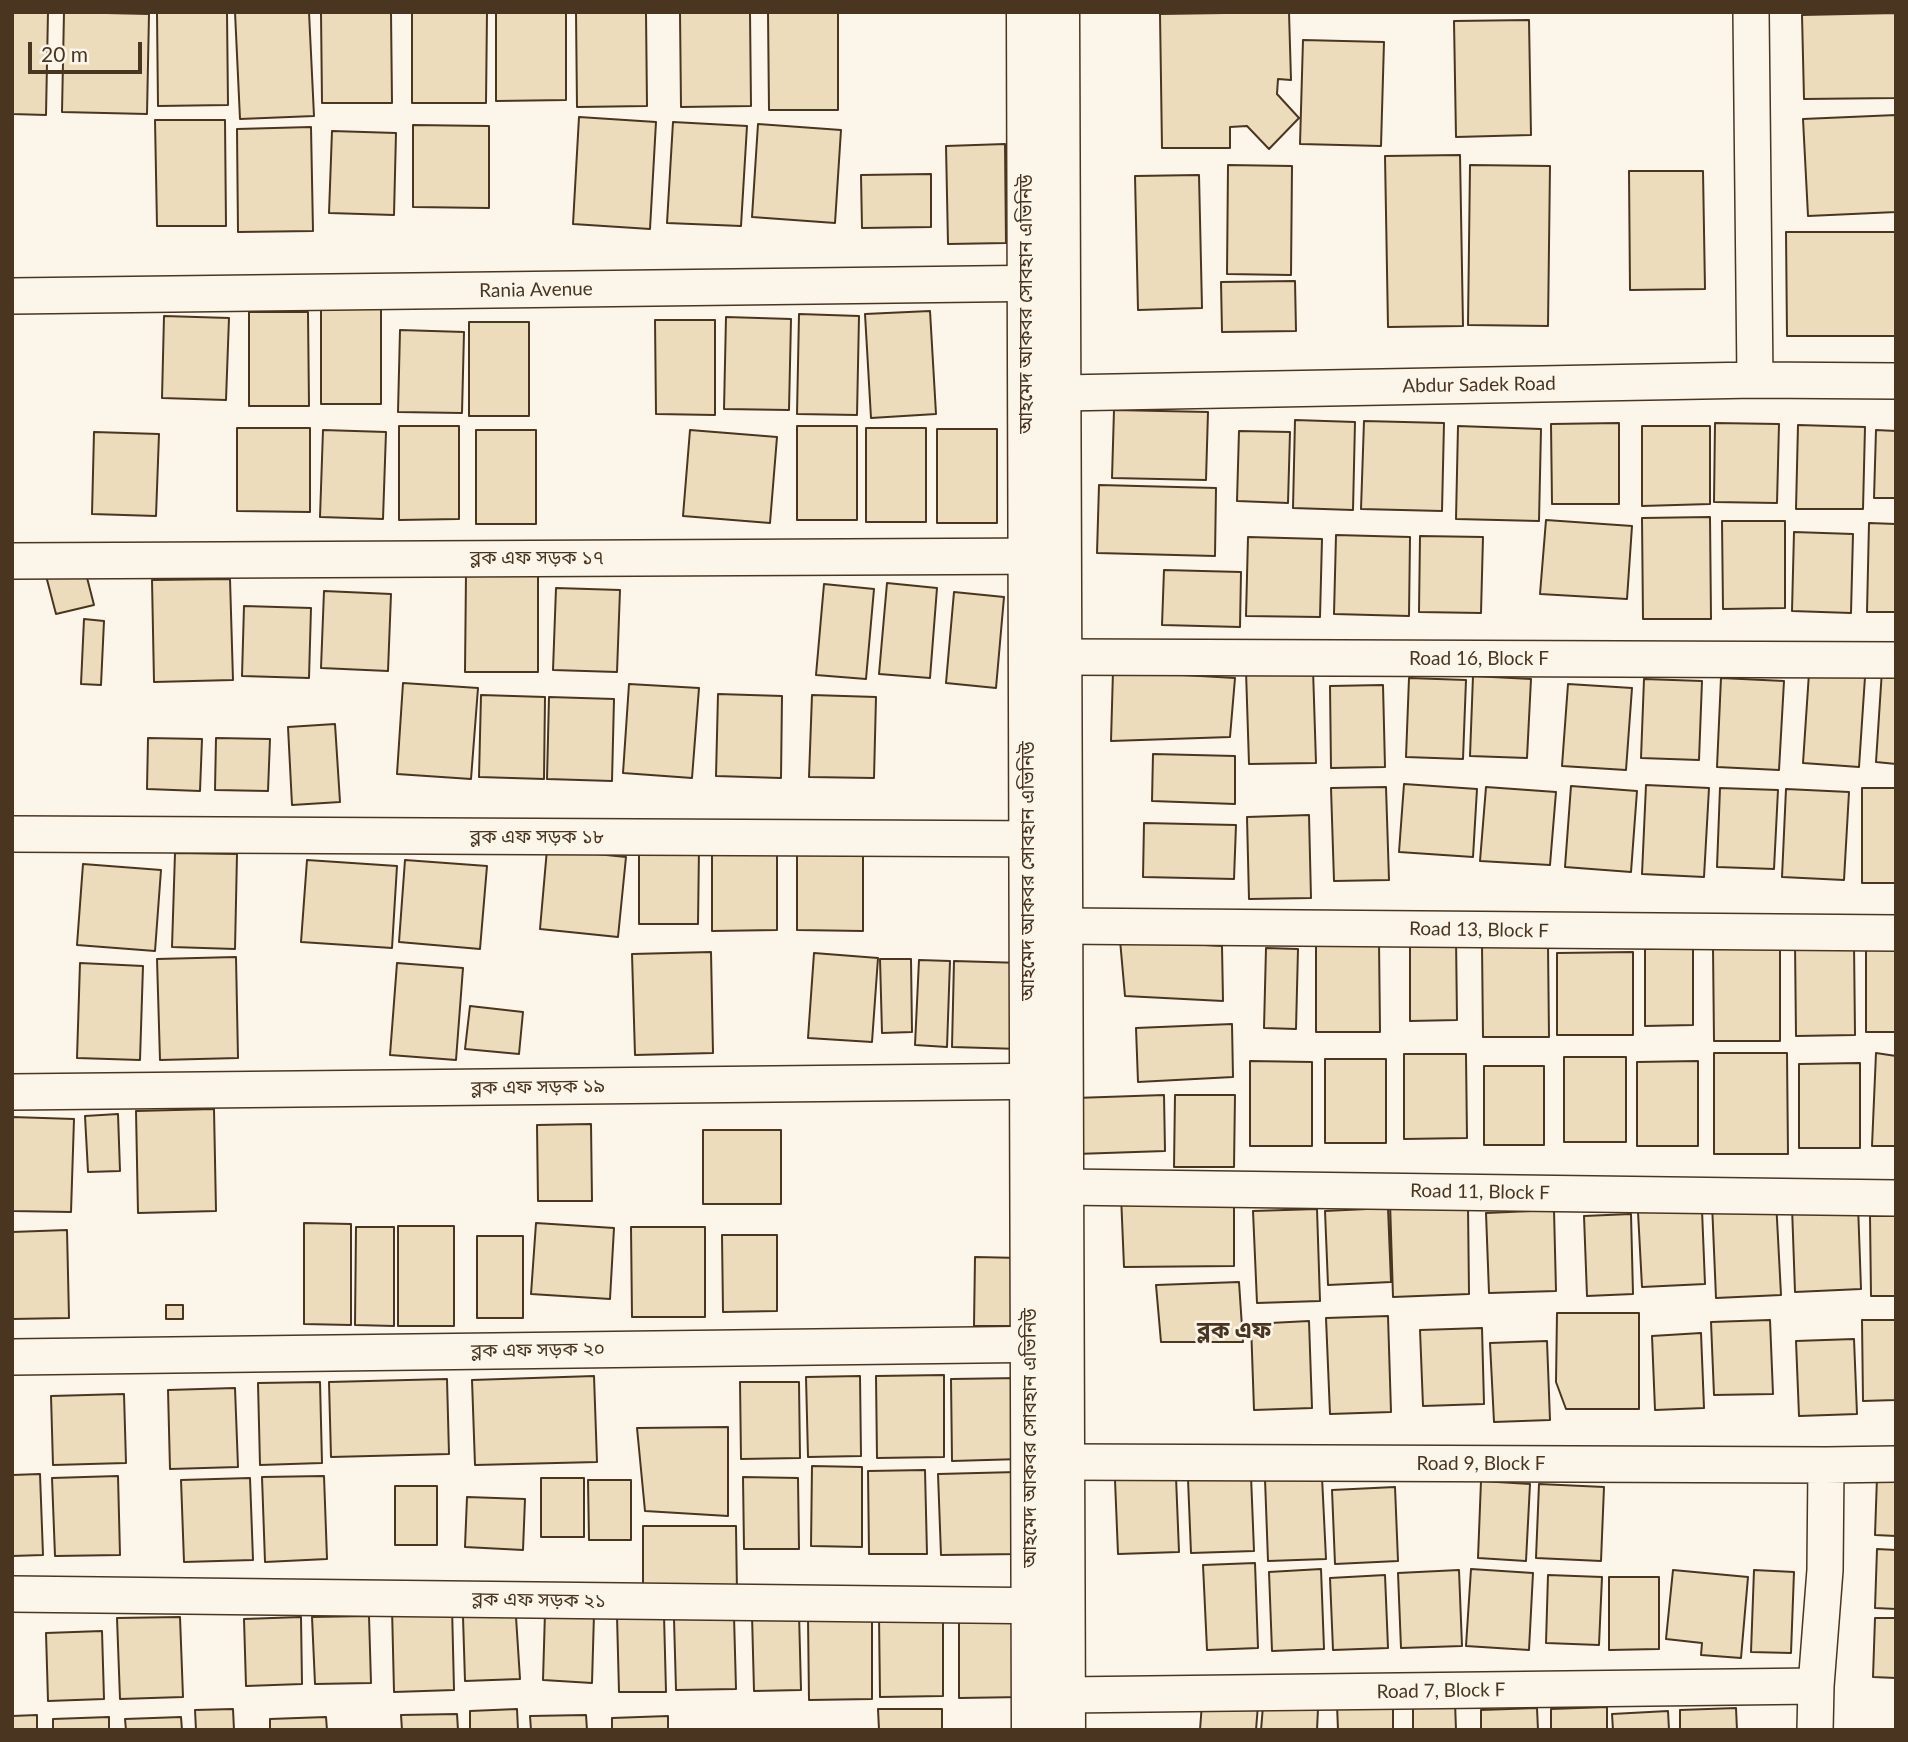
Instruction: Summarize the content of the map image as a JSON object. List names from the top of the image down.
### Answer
{
  "streets": {
    "street": [
      "Rania Avenue",
      "আহমেদ আকবর সোবহান এভিনিউ",
      "Abdur Sadek Road",
      "ব্লক এফ সড়ক ১৭",
      "Road 16, Block F",
      "ব্লক এফ সড়ক ১৮",
      "Road 13, Block F",
      "ব্লক এফ সড়ক ১৯",
      "Road 11, Block F",
      "ব্লক এফ সড়ক ২০",
      "Road 9, Block F",
      "ব্লক এফ সড়ক ২১",
      "Road 7, Block F"
    ]
  },
  "crossings": [
    ["Rania Avenue", "আহমেদ আকবর সোবহান এভিনিউ"],
    ["আহমেদ আকবর সোবহান এভিনিউ", "Abdur Sadek Road"],
    ["আহমেদ আকবর সোবহান এভিনিউ", "ব্লক এফ সড়ক ১৭"],
    ["আহমেদ আকবর সোবহান এভিনিউ", "Road 16, Block F"],
    ["আহমেদ আকবর সোবহান এভিনিউ", "ব্লক এফ সড়ক ১৮"],
    ["আহমেদ আকবর সোবহান এভিনিউ", "Road 13, Block F"],
    ["আহমেদ আকবর সোবহান এভিনিউ", "ব্লক এফ সড়ক ১৯"],
    ["আহমেদ আকবর সোবহান এভিনিউ", "Road 11, Block F"],
    ["আহমেদ আকবর সোবহান এভিনিউ", "ব্লক এফ সড়ক ২০"],
    ["আহমেদ আকবর সোবহান এভিনিউ", "Road 9, Block F"],
    ["আহমেদ আকবর সোবহান এভিনিউ", "ব্লক এফ সড়ক ২১"],
    ["আহমেদ আকবর সোবহান এভিনিউ", "Road 7, Block F"]
  ],
  "districts": ["ব্লক এফ"],
  "scale_bar": "20 m"
}
